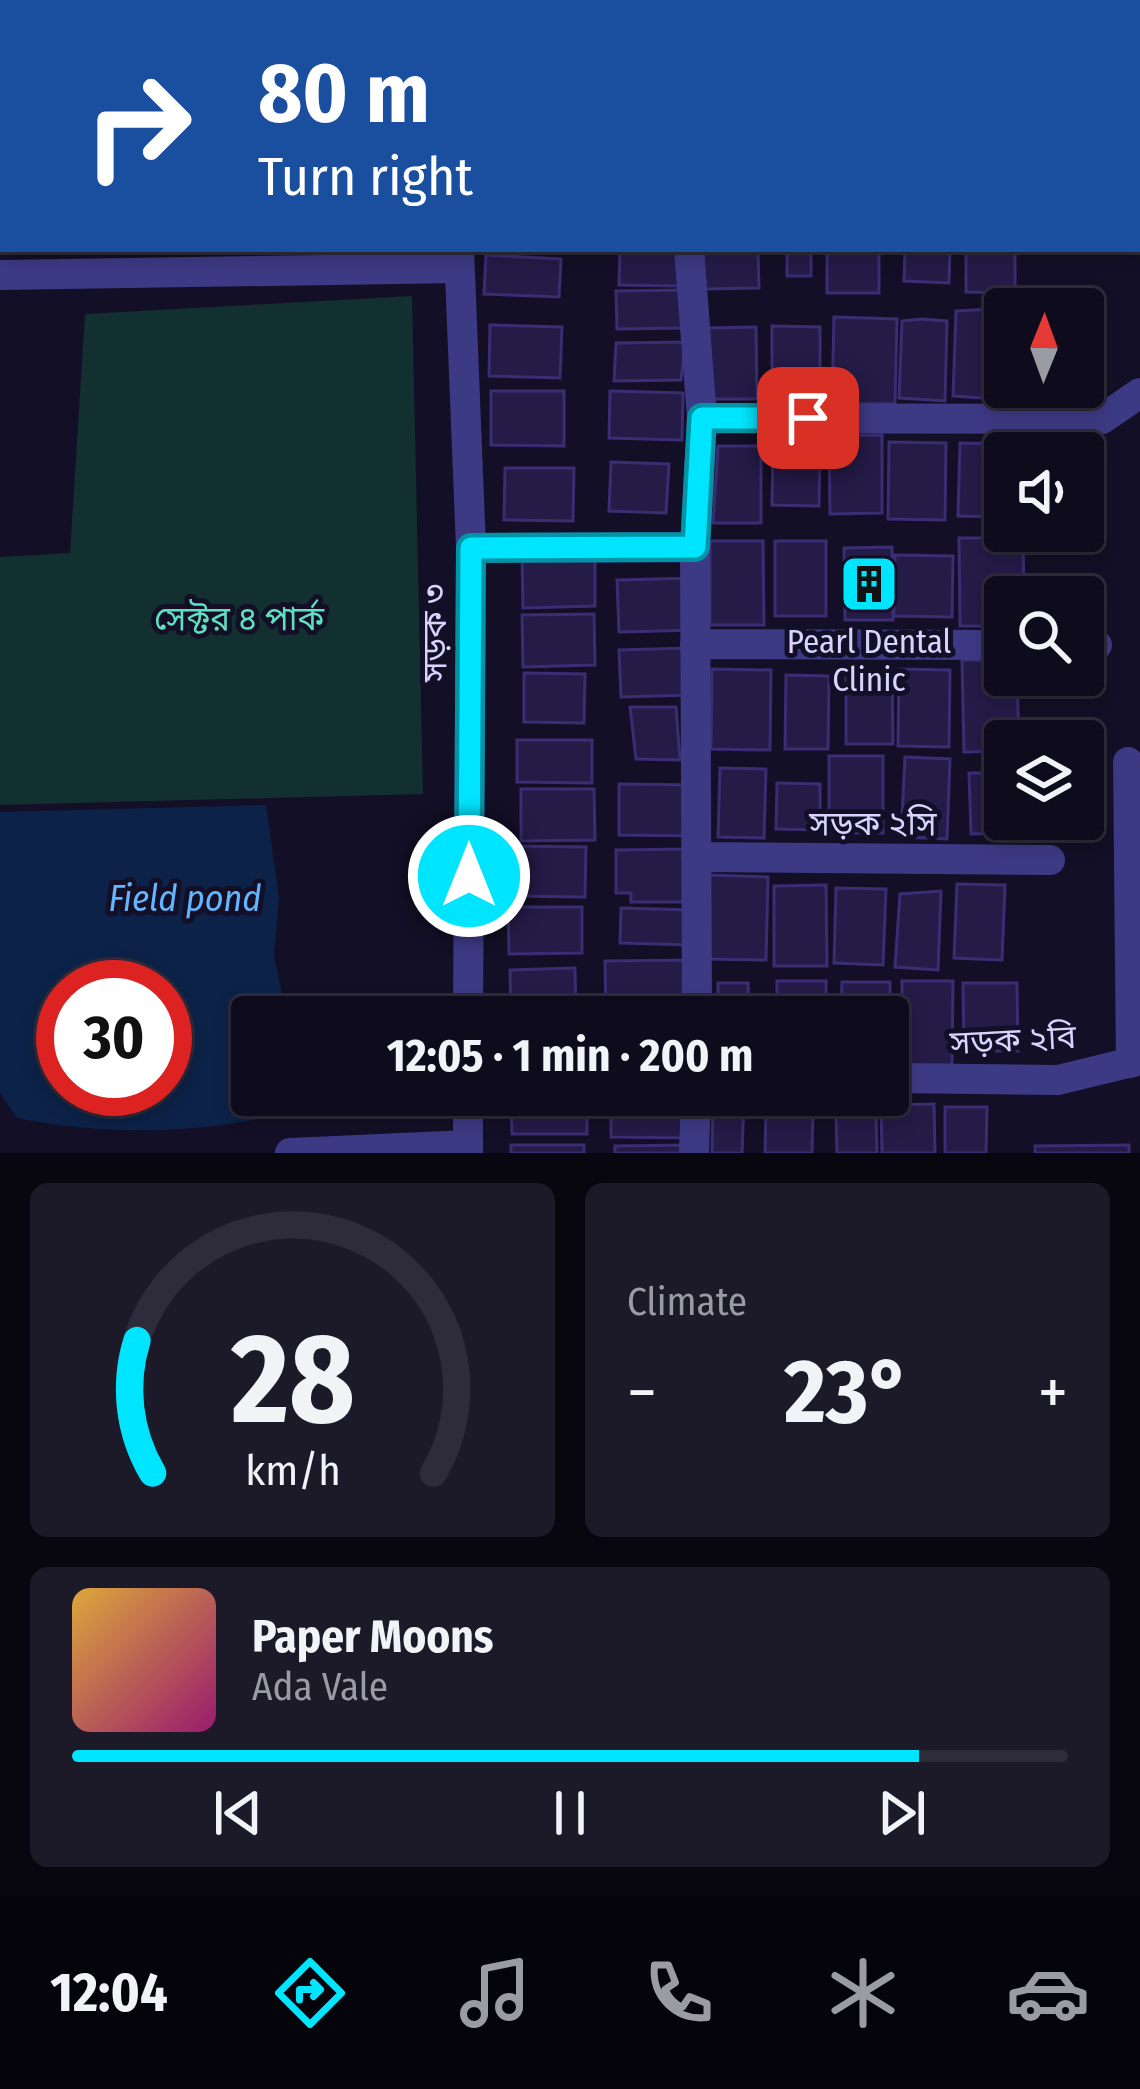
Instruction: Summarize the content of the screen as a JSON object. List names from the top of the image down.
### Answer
{
  "streets": {
    "street": ["সড়ক ৩", "সড়ক ২সি", "সড়ক ২বি"]
  },
  "water": ["Field pond"],
  "parks": ["সেক্টর ৪ পার্ক"],
  "places": {
    "building": ["Pearl Dental Clinic"]
  },
  "north": "top",
  "page": {
    "turn": ["80 m", "Turn right"],
    "limit": "30",
    "trip": "12:05 · 1 min · 200 m",
    "tile": "Climate",
    "heat": ["−", "23°", "+"],
    "song": ["Paper Moons", "Ada Vale"],
    "tabs": "12:04",
    "gauge": ["28", "km/h"]
  }
}
